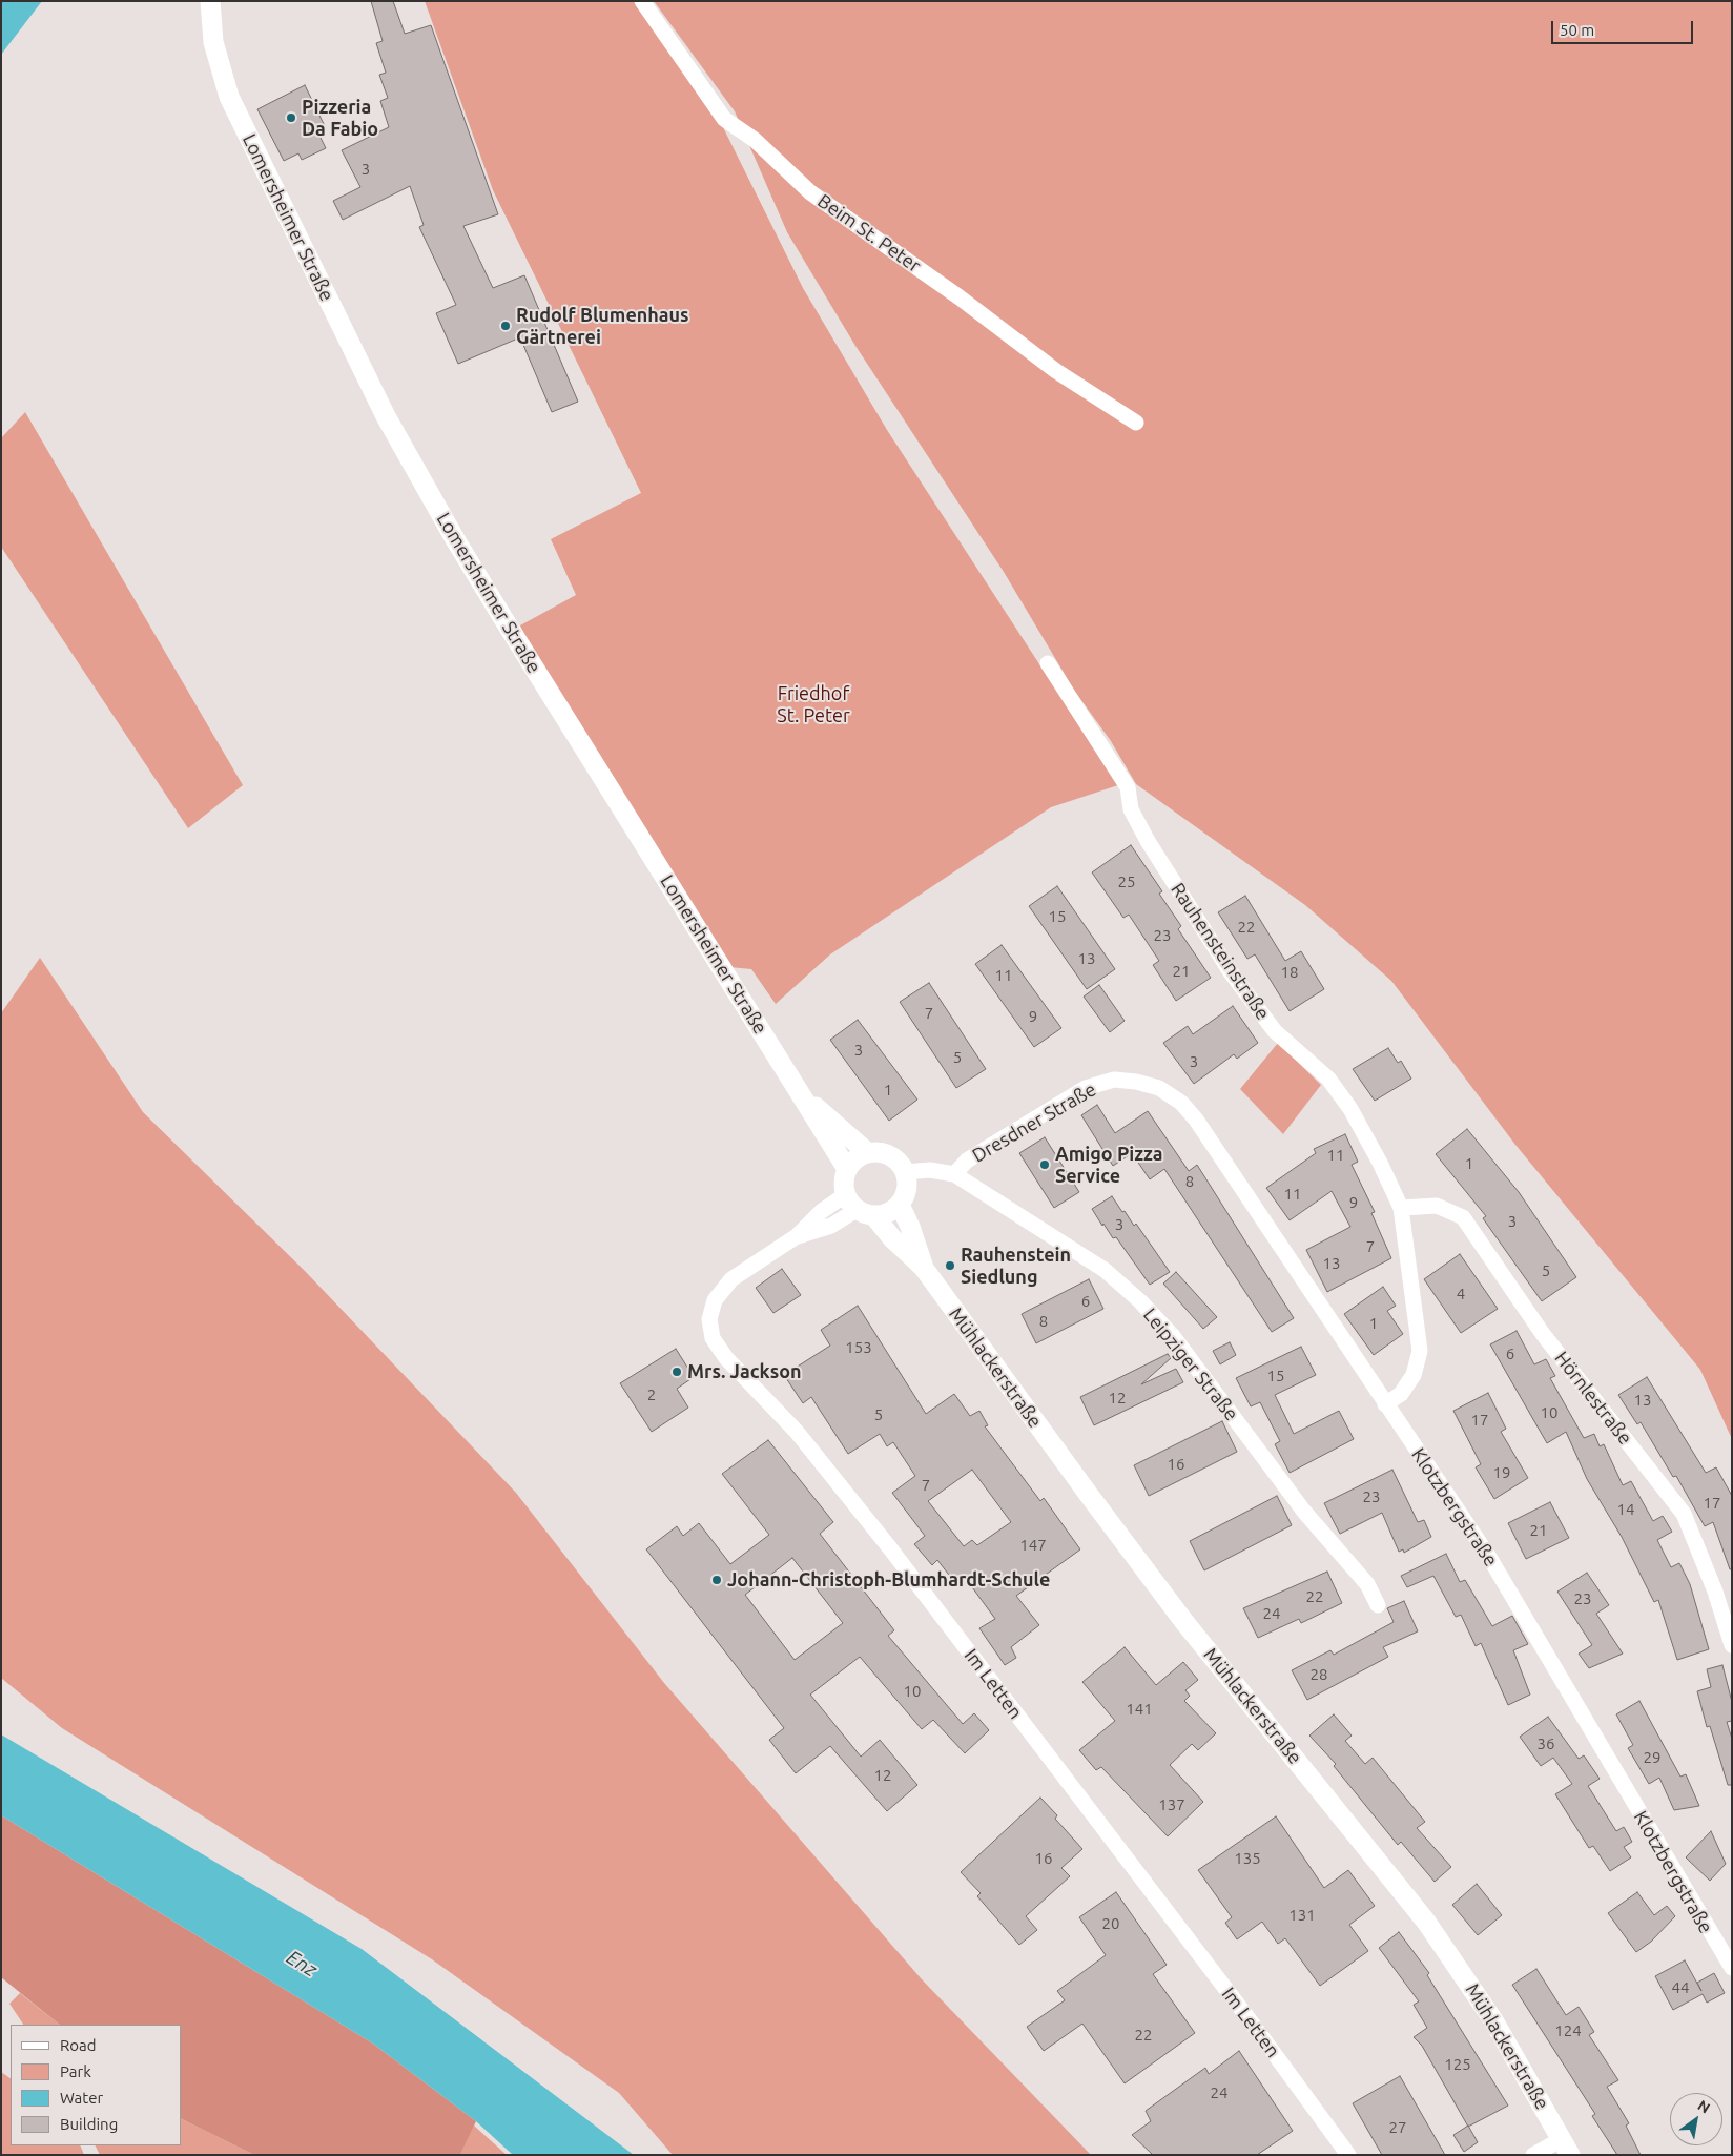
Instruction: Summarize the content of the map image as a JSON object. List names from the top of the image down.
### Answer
{
  "streets": {
    "street": [
      "Lomersheimer Straße",
      "Beim St. Peter",
      "Rauhensteinstraße",
      "Dresdner Straße",
      "Leipziger Straße",
      "Mühlackerstraße",
      "Hörnlestraße",
      "Klotzbergstraße",
      "Im Letten"
    ]
  },
  "crossings": [
    ["Lomersheimer Straße", "Dresdner Straße"],
    ["Lomersheimer Straße", "Mühlackerstraße"],
    ["Lomersheimer Straße", "Im Letten"],
    ["Rauhensteinstraße", "Hörnlestraße"],
    ["Rauhensteinstraße", "Klotzbergstraße"],
    ["Dresdner Straße", "Leipziger Straße"],
    ["Dresdner Straße", "Mühlackerstraße"],
    ["Dresdner Straße", "Klotzbergstraße"],
    ["Dresdner Straße", "Im Letten"],
    ["Mühlackerstraße", "Im Letten"]
  ],
  "water": ["Enz"],
  "parks": ["Friedhof St. Peter"],
  "places": [
    "Pizzeria Da Fabio",
    "Rudolf Blumenhaus Gärtnerei",
    "Amigo Pizza Service",
    "Rauhenstein Siedlung",
    "Mrs. Jackson",
    "Johann-Christoph-Blumhardt-Schule"
  ],
  "house_numbers": [
    "3",
    "25",
    "15",
    "22",
    "23",
    "13",
    "21",
    "18",
    "11",
    "7",
    "9",
    "3",
    "5",
    "3",
    "1",
    "11",
    "1",
    "8",
    "11",
    "9",
    "3",
    "3",
    "7",
    "13",
    "5",
    "4",
    "6",
    "8",
    "1",
    "153",
    "6",
    "15",
    "2",
    "12",
    "13",
    "10",
    "5",
    "17",
    "16",
    "19",
    "7",
    "23",
    "17",
    "14",
    "21",
    "147",
    "22",
    "23",
    "24",
    "28",
    "10",
    "141",
    "36",
    "29",
    "12",
    "137",
    "16",
    "135",
    "131",
    "20",
    "44",
    "124",
    "22",
    "125",
    "24",
    "27"
  ],
  "legend": [
    "Road",
    "Park",
    "Water",
    "Building"
  ],
  "scale_bar": "50 m",
  "north": "top right"
}
